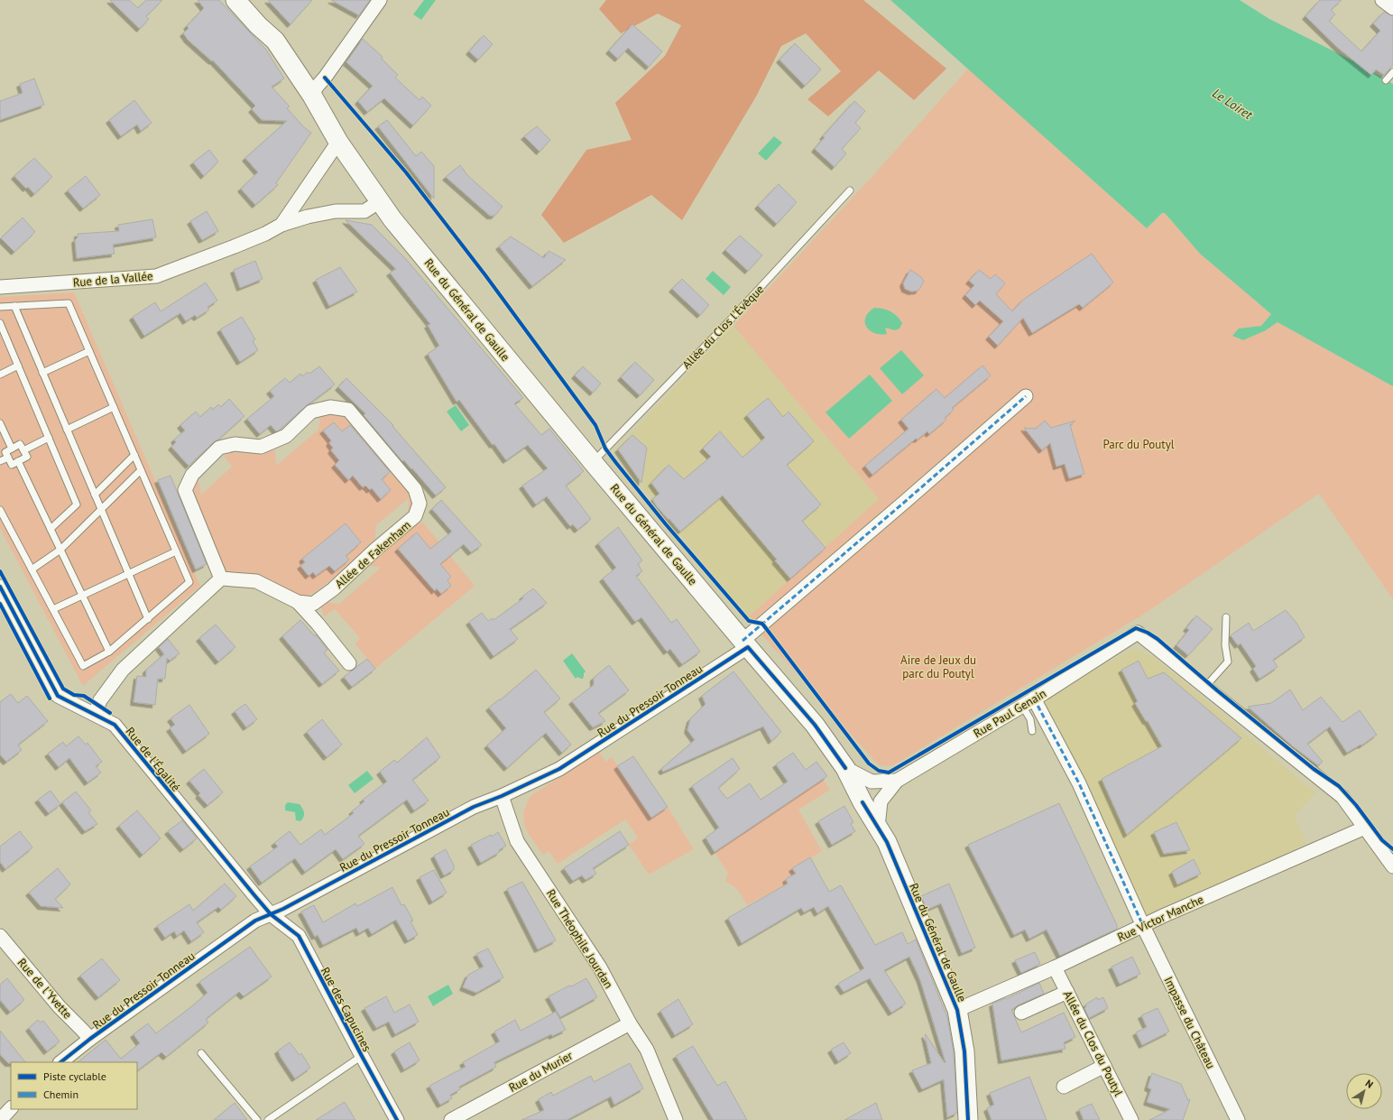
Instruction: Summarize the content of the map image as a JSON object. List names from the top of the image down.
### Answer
{
  "streets": {
    "main road": ["Rue du Général de Gaulle"],
    "street": [
      "Rue de la Vallée",
      "Allée de Fakenham",
      "Rue du Pressoir Tonneau",
      "Rue Paul Genain",
      "Rue de l'Égalité",
      "Rue Victor Manche",
      "Rue Théophile Jourdan",
      "Rue de l'Yvette",
      "Rue des Capucines",
      "Impasse du Château",
      "Allée du Clos du Poutyl",
      "Rue du Murier"
    ],
    "lane": ["Allée du Clos l'Évêque"]
  },
  "crossings": [
    ["Rue de la Vallée", "Rue du Général de Gaulle"],
    ["Rue du Général de Gaulle", "Allée du Clos l'Évêque"],
    ["Rue du Général de Gaulle", "Rue du Pressoir Tonneau"],
    ["Rue du Général de Gaulle", "Rue Paul Genain"],
    ["Rue du Général de Gaulle", "Rue Victor Manche"],
    ["Rue du Pressoir Tonneau", "Rue de l'Égalité"],
    ["Rue du Pressoir Tonneau", "Rue Théophile Jourdan"],
    ["Rue du Pressoir Tonneau", "Rue de l'Yvette"],
    ["Rue du Pressoir Tonneau", "Rue des Capucines"],
    ["Rue Paul Genain", "Rue Victor Manche"],
    ["Rue Paul Genain", "Impasse du Château"],
    ["Rue de l'Égalité", "Rue des Capucines"],
    ["Rue Victor Manche", "Impasse du Château"],
    ["Rue Victor Manche", "Allée du Clos du Poutyl"],
    ["Rue Théophile Jourdan", "Rue du Murier"]
  ],
  "water": ["Le Loiret"],
  "parks": ["Parc du Poutyl", "Aire de Jeux du parc du Poutyl"],
  "legend": ["Piste cyclable", "Chemin"],
  "north": "top right"
}
